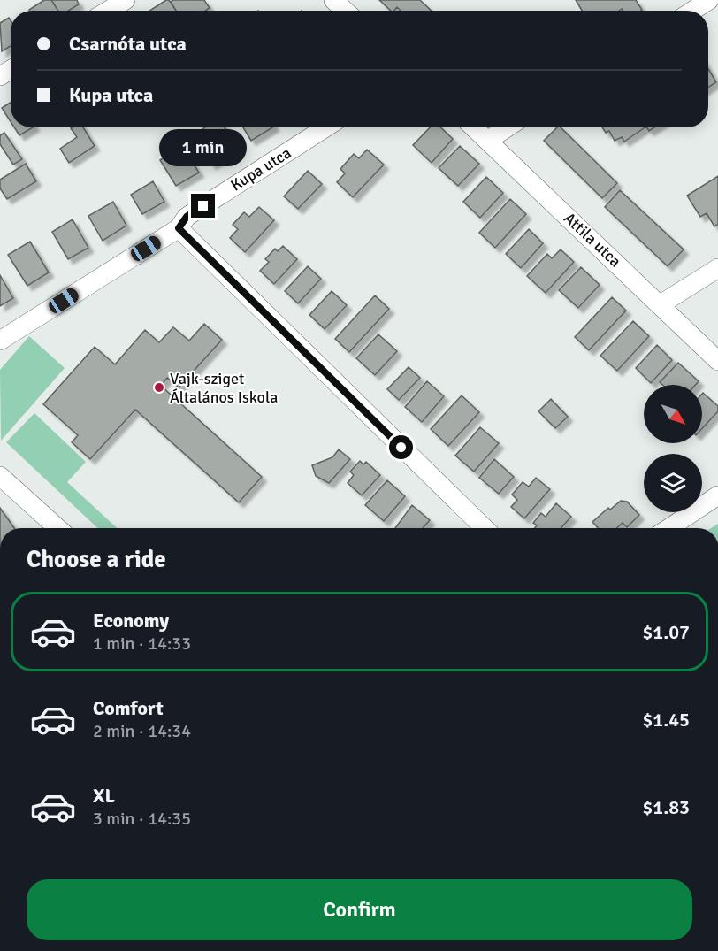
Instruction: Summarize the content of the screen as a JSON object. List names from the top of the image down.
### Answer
{
  "streets": {
    "street": ["Kupa utca", "Attila utca"]
  },
  "places": ["Vajk-sziget Általános Iskola"],
  "north": "bottom right",
  "page": {
    "banner": ["Csarnóta utca", "Kupa utca"],
    "bubble": "1 min",
    "heading": "Choose a ride",
    "list": [
      {
        "name": "Economy",
        "note": "1 min · 14:33",
        "value": "$1.07"
      },
      {
        "name": "Comfort",
        "note": "2 min · 14:34",
        "value": "$1.45"
      },
      {
        "name": "XL",
        "note": "3 min · 14:35",
        "value": "$1.83"
      }
    ],
    "buttons": "Confirm"
  }
}
